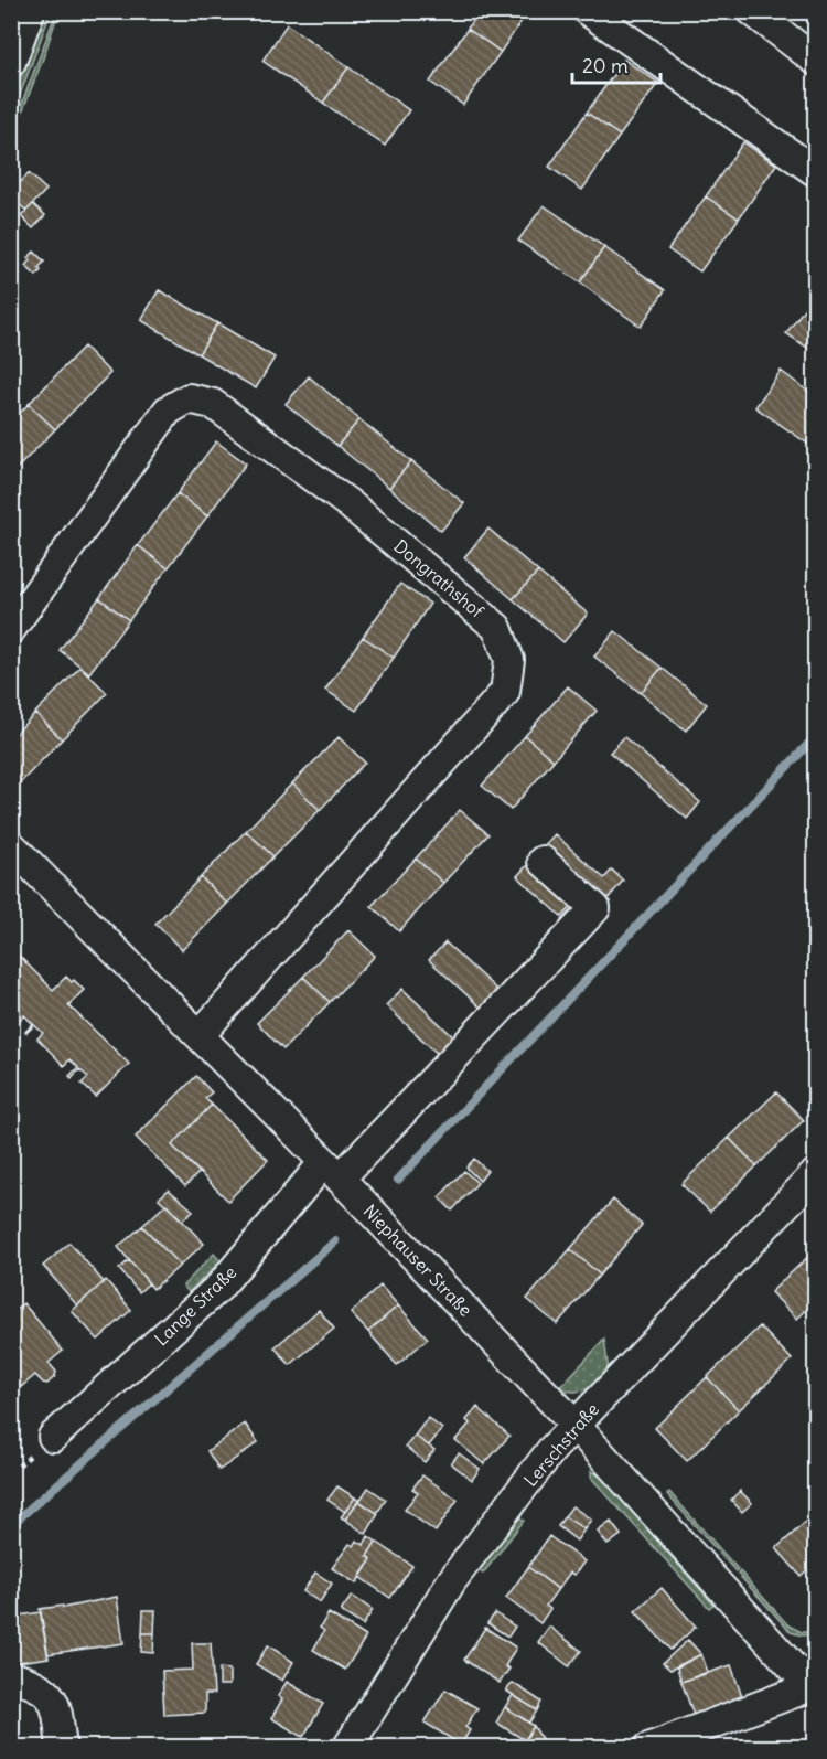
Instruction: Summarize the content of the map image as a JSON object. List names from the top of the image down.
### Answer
{
  "streets": {
    "street": [
      "Dongrathshof",
      "Niephauser Straße",
      "Lange Straße",
      "Lerschstraße"
    ]
  },
  "crossings": [
    ["Dongrathshof", "Niephauser Straße"],
    ["Niephauser Straße", "Lange Straße"],
    ["Niephauser Straße", "Lerschstraße"]
  ],
  "scale_bar": "20 m"
}
